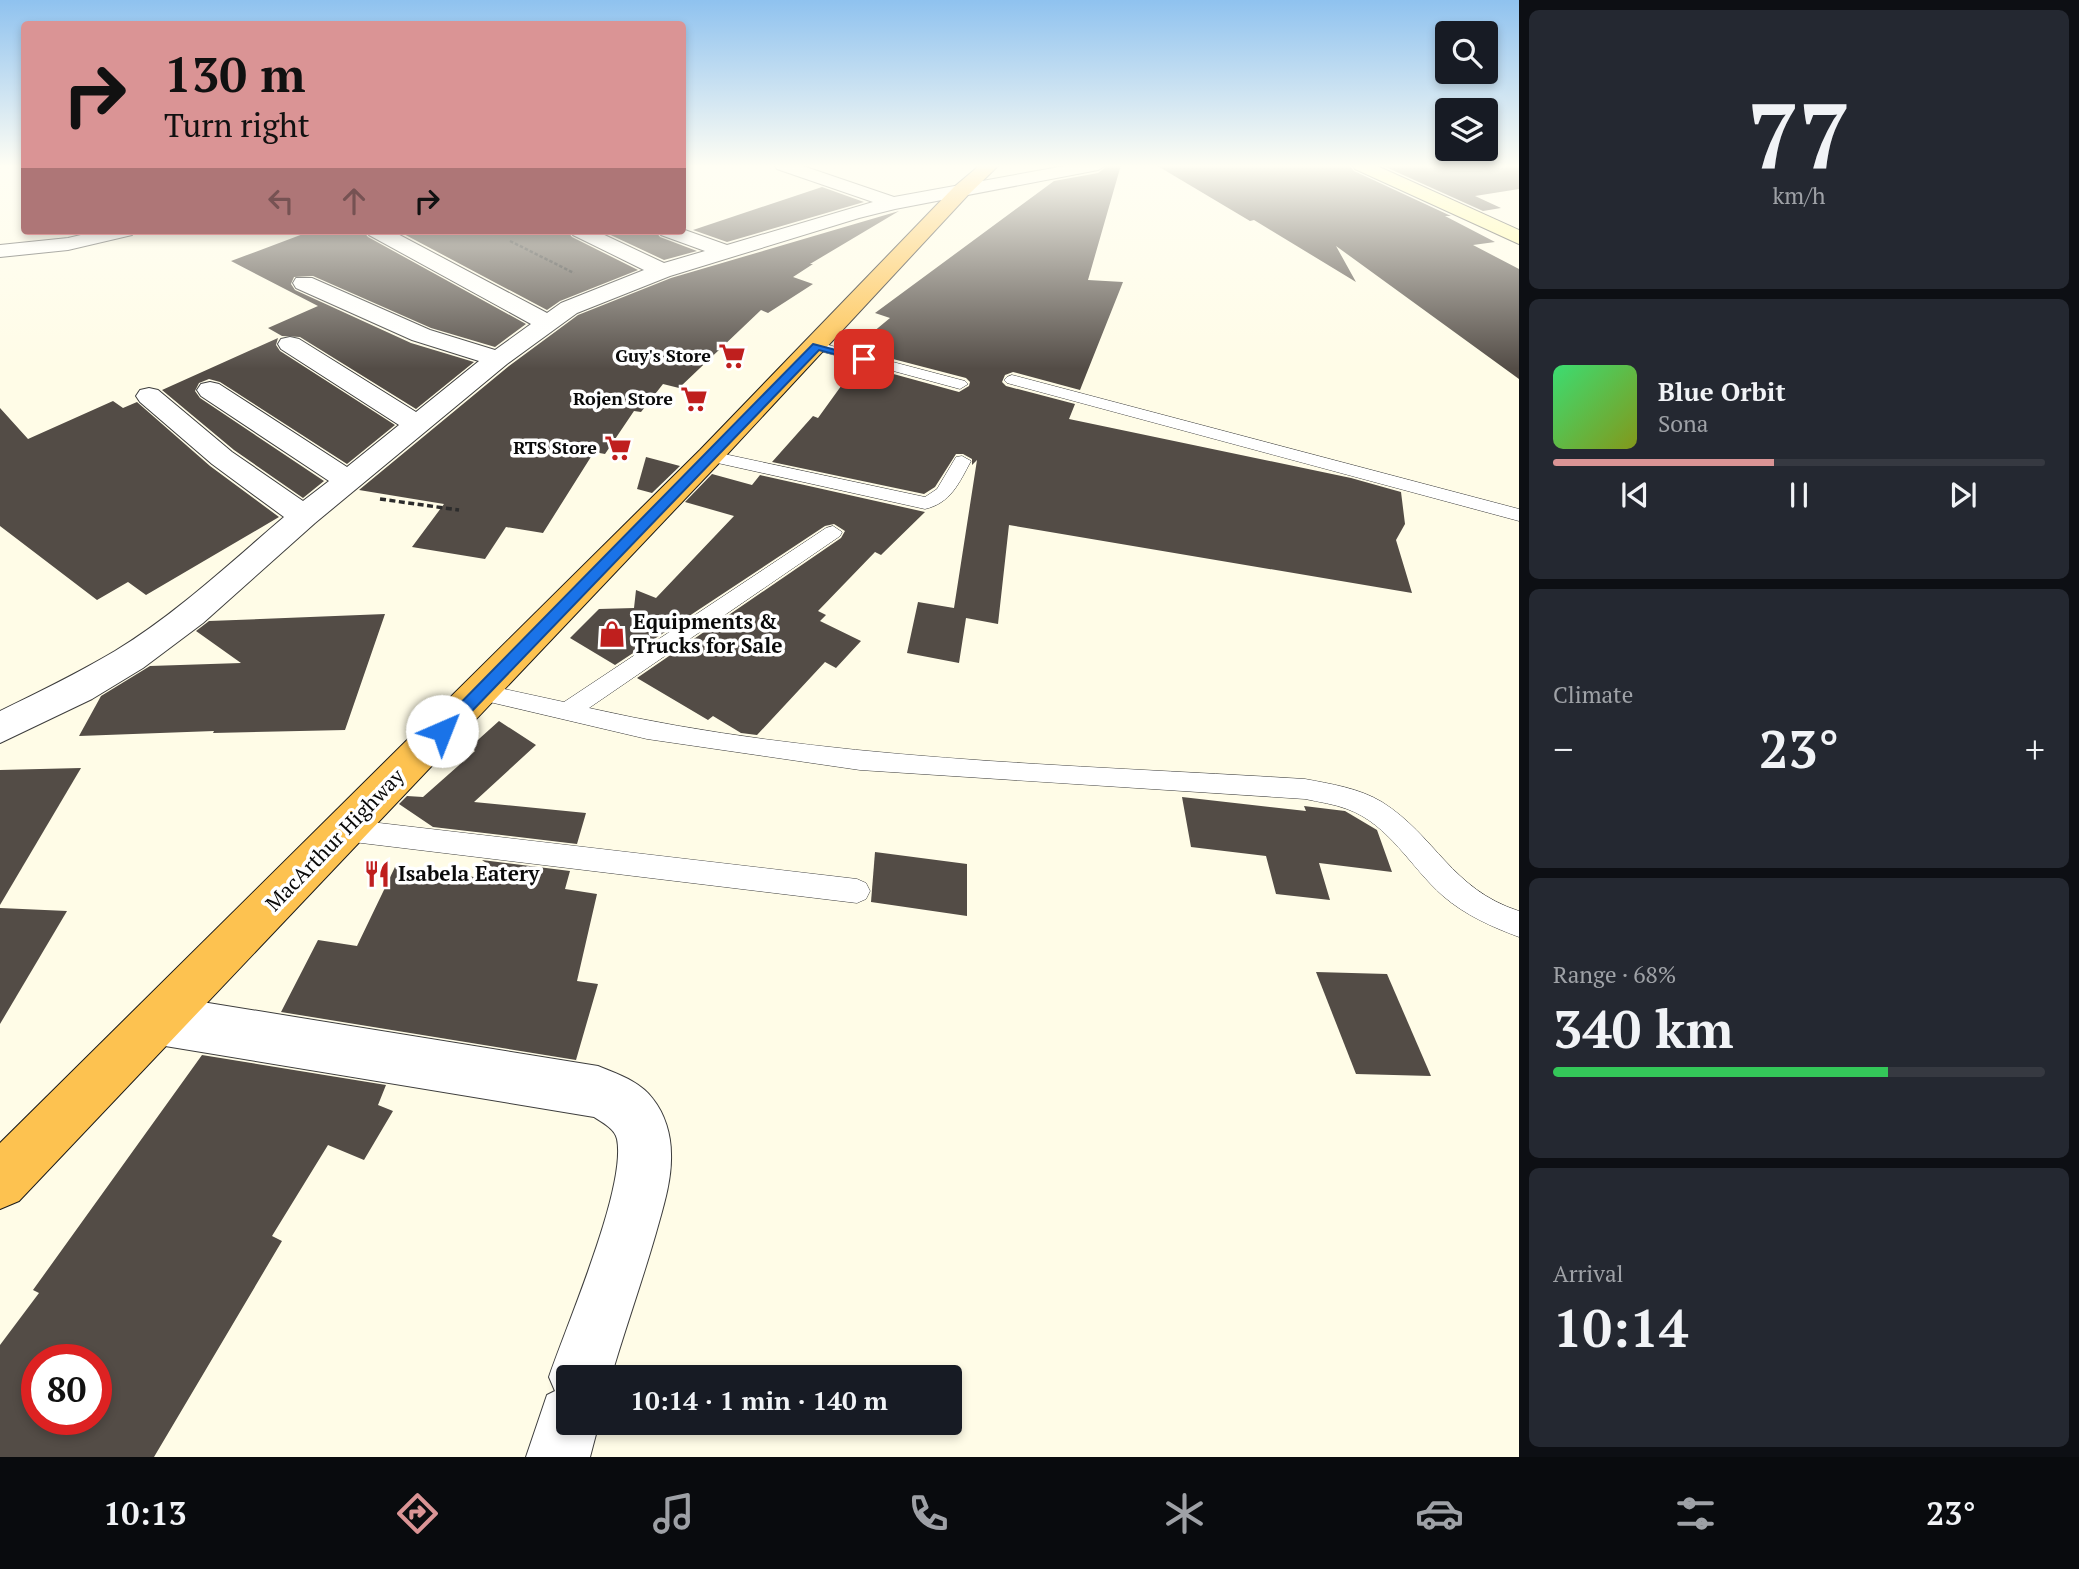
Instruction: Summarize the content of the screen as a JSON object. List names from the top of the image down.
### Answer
{
  "streets": {
    "highway": ["MacArthur Highway"]
  },
  "places": {
    "supermarket": ["Guy's Store", "Rojen Store", "RTS Store"],
    "shop": ["Equipments & Trucks for Sale"],
    "restaurant": ["Isabela Eatery"]
  },
  "page": {
    "tile": [
      ["77", "km/h"],
      "Climate",
      ["Range · 68%", "340 km"],
      ["Arrival", "10:14"]
    ],
    "turn": ["130 m", "Turn right"],
    "song": ["Blue Orbit", "Sona"],
    "heat": ["−", "23°", "+"],
    "limit": "80",
    "trip": "10:14 · 1 min · 140 m",
    "tabs": ["10:13", "23°"]
  }
}
